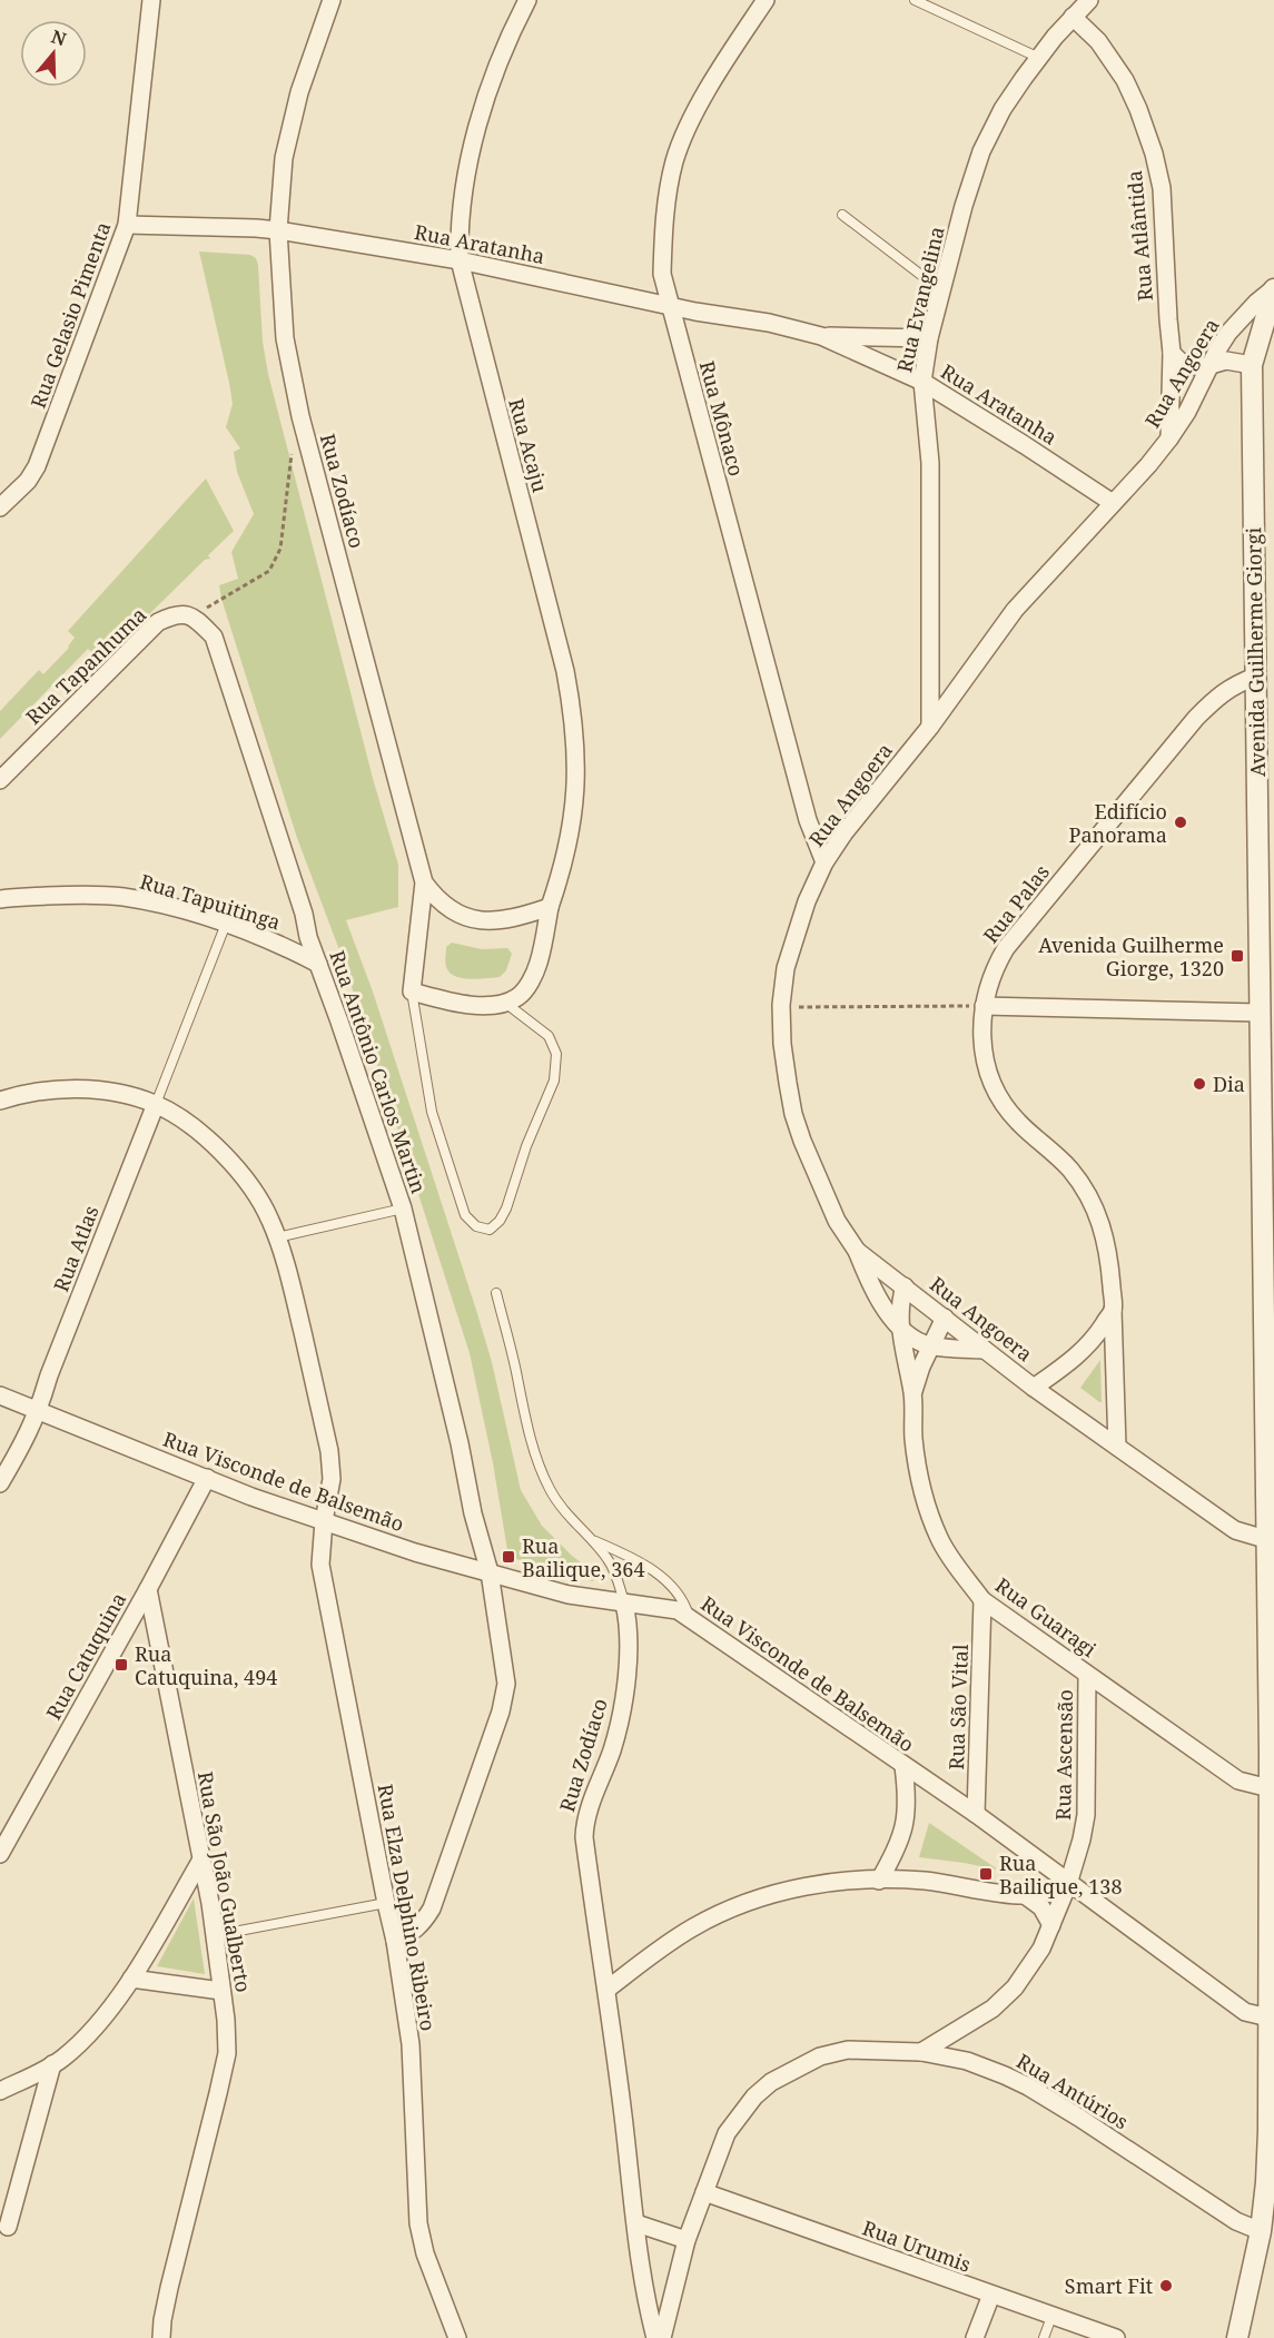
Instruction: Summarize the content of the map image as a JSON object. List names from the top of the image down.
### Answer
{
  "streets": {
    "street": [
      "Rua Atlântida",
      "Rua Aratanha",
      "Rua Evangelina",
      "Rua Gelasio Pimenta",
      "Rua Angoera",
      "Rua Mônaco",
      "Rua Acaju",
      "Rua Zodíaco",
      "Avenida Guilherme Giorgi",
      "Rua Tapanhuma",
      "Rua Tapuitinga",
      "Rua Palas",
      "Rua Antônio Carlos Martin",
      "Rua Atlas",
      "Rua Visconde de Balsemão",
      "Rua Guaragi",
      "Rua Catuquina",
      "Rua São Vital",
      "Rua Ascensão",
      "Rua São João Gualberto",
      "Rua Elza Delphino Ribeiro",
      "Rua Antúrios",
      "Rua Urumis"
    ]
  },
  "crossings": [
    ["Rua Atlântida", "Rua Evangelina"],
    ["Rua Atlântida", "Rua Angoera"],
    ["Rua Aratanha", "Rua Evangelina"],
    ["Rua Aratanha", "Rua Gelasio Pimenta"],
    ["Rua Aratanha", "Rua Angoera"],
    ["Rua Aratanha", "Rua Mônaco"],
    ["Rua Aratanha", "Rua Acaju"],
    ["Rua Aratanha", "Rua Zodíaco"],
    ["Rua Evangelina", "Rua Angoera"],
    ["Rua Angoera", "Rua Mônaco"],
    ["Rua Angoera", "Avenida Guilherme Giorgi"],
    ["Rua Angoera", "Rua Palas"],
    ["Rua Angoera", "Rua Guaragi"],
    ["Rua Zodíaco", "Rua Visconde de Balsemão"],
    ["Avenida Guilherme Giorgi", "Rua Palas"],
    ["Avenida Guilherme Giorgi", "Rua Visconde de Balsemão"],
    ["Avenida Guilherme Giorgi", "Rua Guaragi"],
    ["Avenida Guilherme Giorgi", "Rua Antúrios"],
    ["Rua Tapanhuma", "Rua Antônio Carlos Martin"],
    ["Rua Tapuitinga", "Rua Antônio Carlos Martin"],
    ["Rua Antônio Carlos Martin", "Rua Visconde de Balsemão"],
    ["Rua Antônio Carlos Martin", "Rua Elza Delphino Ribeiro"],
    ["Rua Atlas", "Rua Visconde de Balsemão"],
    ["Rua Atlas", "Rua Elza Delphino Ribeiro"],
    ["Rua Visconde de Balsemão", "Rua Catuquina"],
    ["Rua Visconde de Balsemão", "Rua São Vital"],
    ["Rua Visconde de Balsemão", "Rua Ascensão"],
    ["Rua Visconde de Balsemão", "Rua Elza Delphino Ribeiro"],
    ["Rua Guaragi", "Rua São Vital"],
    ["Rua Guaragi", "Rua Ascensão"],
    ["Rua Catuquina", "Rua São João Gualberto"],
    ["Rua Ascensão", "Rua Antúrios"],
    ["Rua Antúrios", "Rua Urumis"]
  ],
  "places": {
    "other": ["Edifício Panorama", "Dia", "Smart Fit"],
    "transit": [
      "Avenida Guilherme Giorge, 1320",
      "Rua Bailique, 364",
      "Rua Catuquina, 494",
      "Rua Bailique, 138"
    ]
  },
  "north": "top"
}
